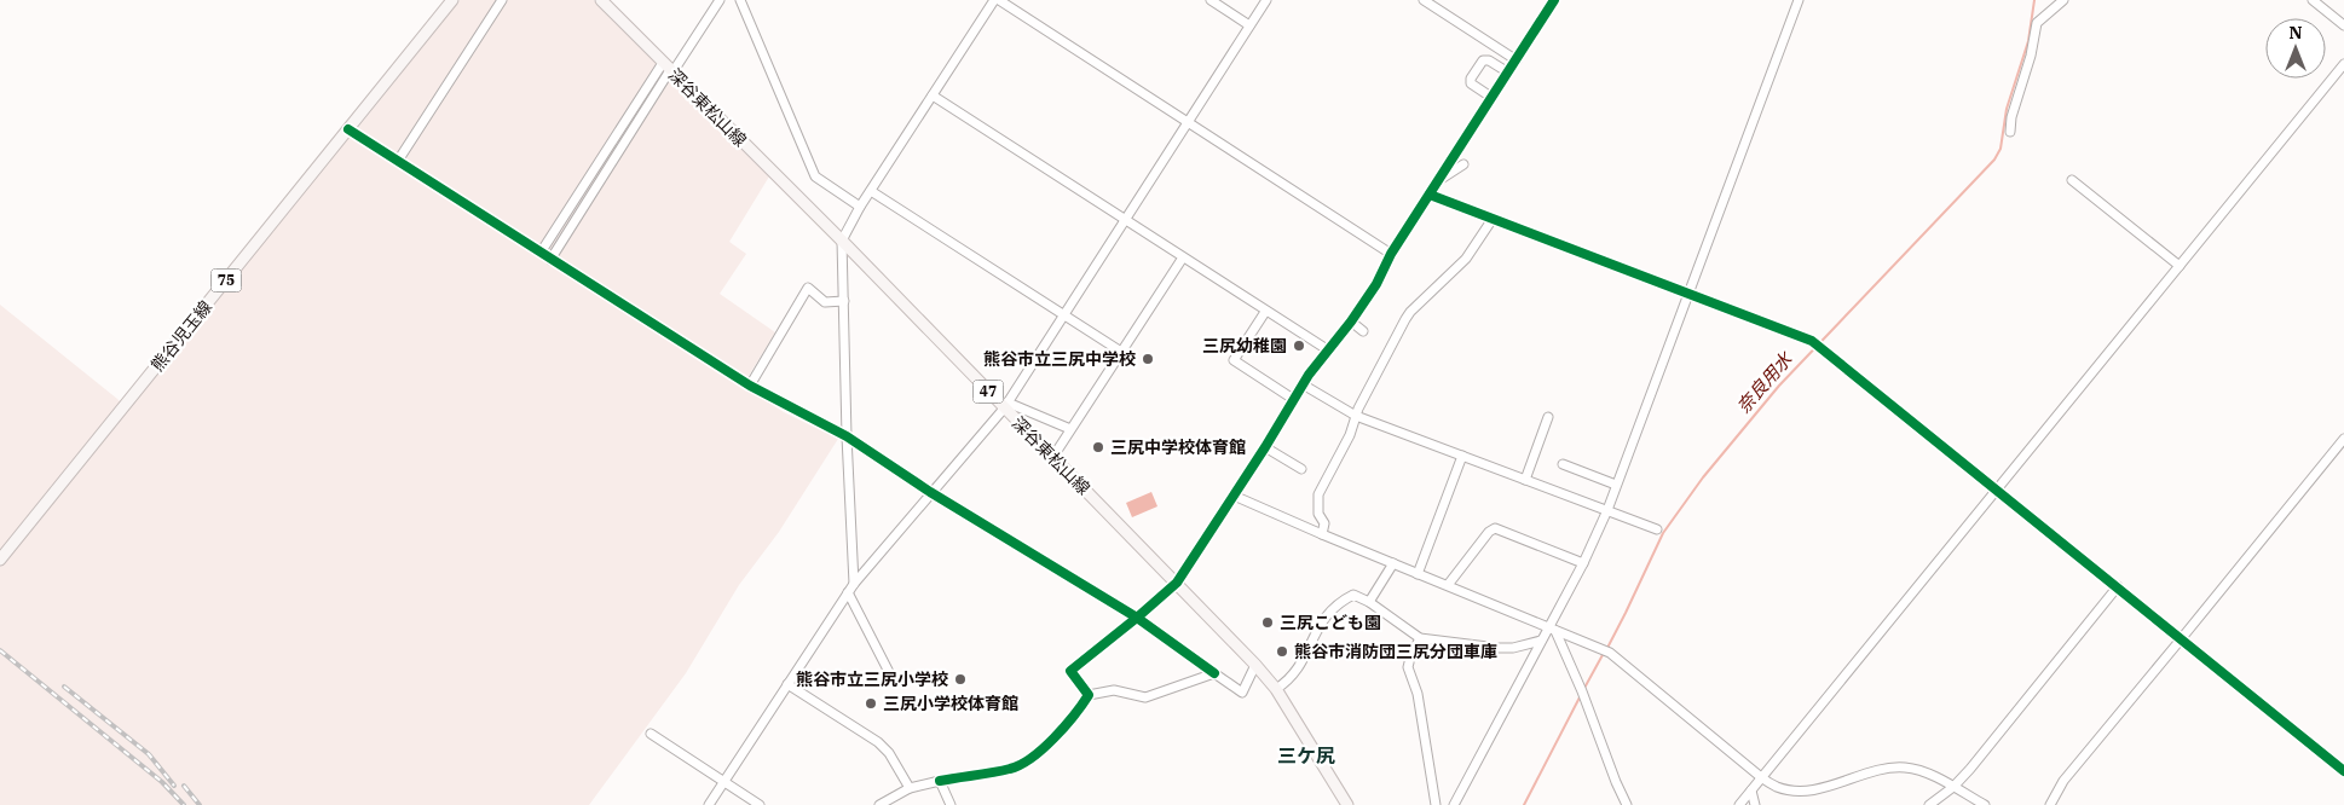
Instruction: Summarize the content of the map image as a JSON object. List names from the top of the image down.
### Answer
{
  "streets": {
    "main road": [
      "深谷東松山線",
      "75",
      "熊谷児玉線",
      "47"
    ]
  },
  "districts": ["三ケ尻"],
  "water": ["奈良用水"],
  "places": [
    "三尻幼稚園",
    "熊谷市立三尻中学校",
    "三尻中学校体育館",
    "三尻こども園",
    "熊谷市消防団三尻分団車庫",
    "熊谷市立三尻小学校",
    "三尻小学校体育館"
  ],
  "north": "top"
}
